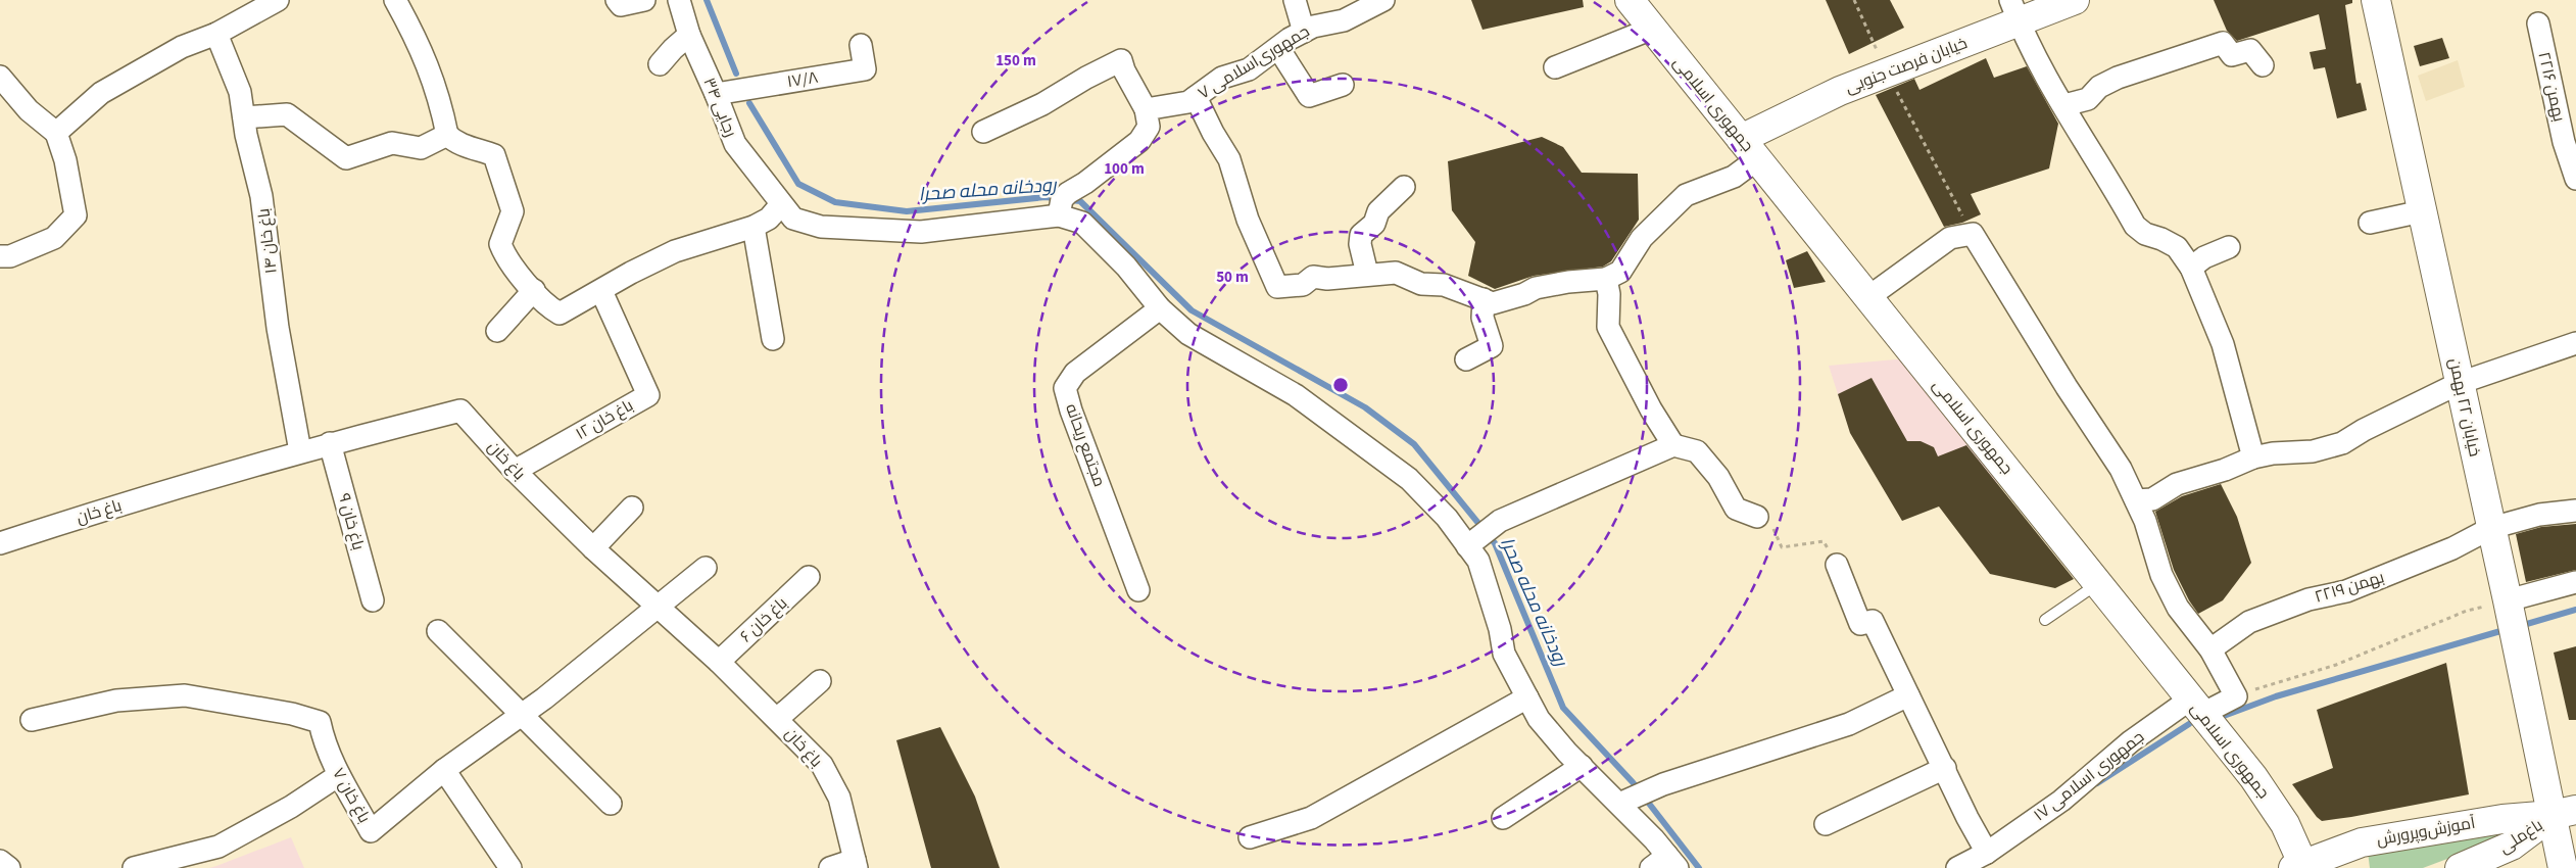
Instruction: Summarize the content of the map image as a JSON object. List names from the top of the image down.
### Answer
{
  "streets": {
    "street": [
      "جمهوری‌اسلامی ۷",
      "خیابان فرصت جنوبی",
      "۱۷/۸",
      "۲۲بهمن ۱۶",
      "جمهوری اسلامی",
      "رجایی ۳۴",
      "باغ خان ۱۴",
      "خیابان ۲۲ بهمن",
      "باغ خان ۱۲",
      "مجتمع ریحانه",
      "باغ خان",
      "باغ خان ۹",
      "۲۲بهمن ۱۹",
      "باغ خان ۶",
      "جمهوری اسلامی ۱۷",
      "باغ خان ۷",
      "آموزش‌و‌پرورش",
      "باغ‌ملی"
    ]
  },
  "crossings": [
    ["خیابان فرصت جنوبی", "جمهوری اسلامی"],
    ["۱۷/۸", "رجایی ۳۴"],
    ["جمهوری اسلامی", "جمهوری اسلامی ۱۷"],
    ["جمهوری اسلامی", "آموزش‌و‌پرورش"],
    ["باغ خان ۱۴", "باغ خان"],
    ["خیابان ۲۲ بهمن", "۲۲بهمن ۱۹"],
    ["خیابان ۲۲ بهمن", "آموزش‌و‌پرورش"],
    ["خیابان ۲۲ بهمن", "باغ‌ملی"],
    ["باغ خان ۱۲", "باغ خان"],
    ["باغ خان", "باغ خان ۹"],
    ["باغ خان", "باغ خان ۶"],
    ["باغ خان", "باغ خان ۷"],
    ["آموزش‌و‌پرورش", "باغ‌ملی"]
  ],
  "water": ["رودخانه محله صحرا"],
  "rings": ["150 m", "100 m", "50 m"]
}
